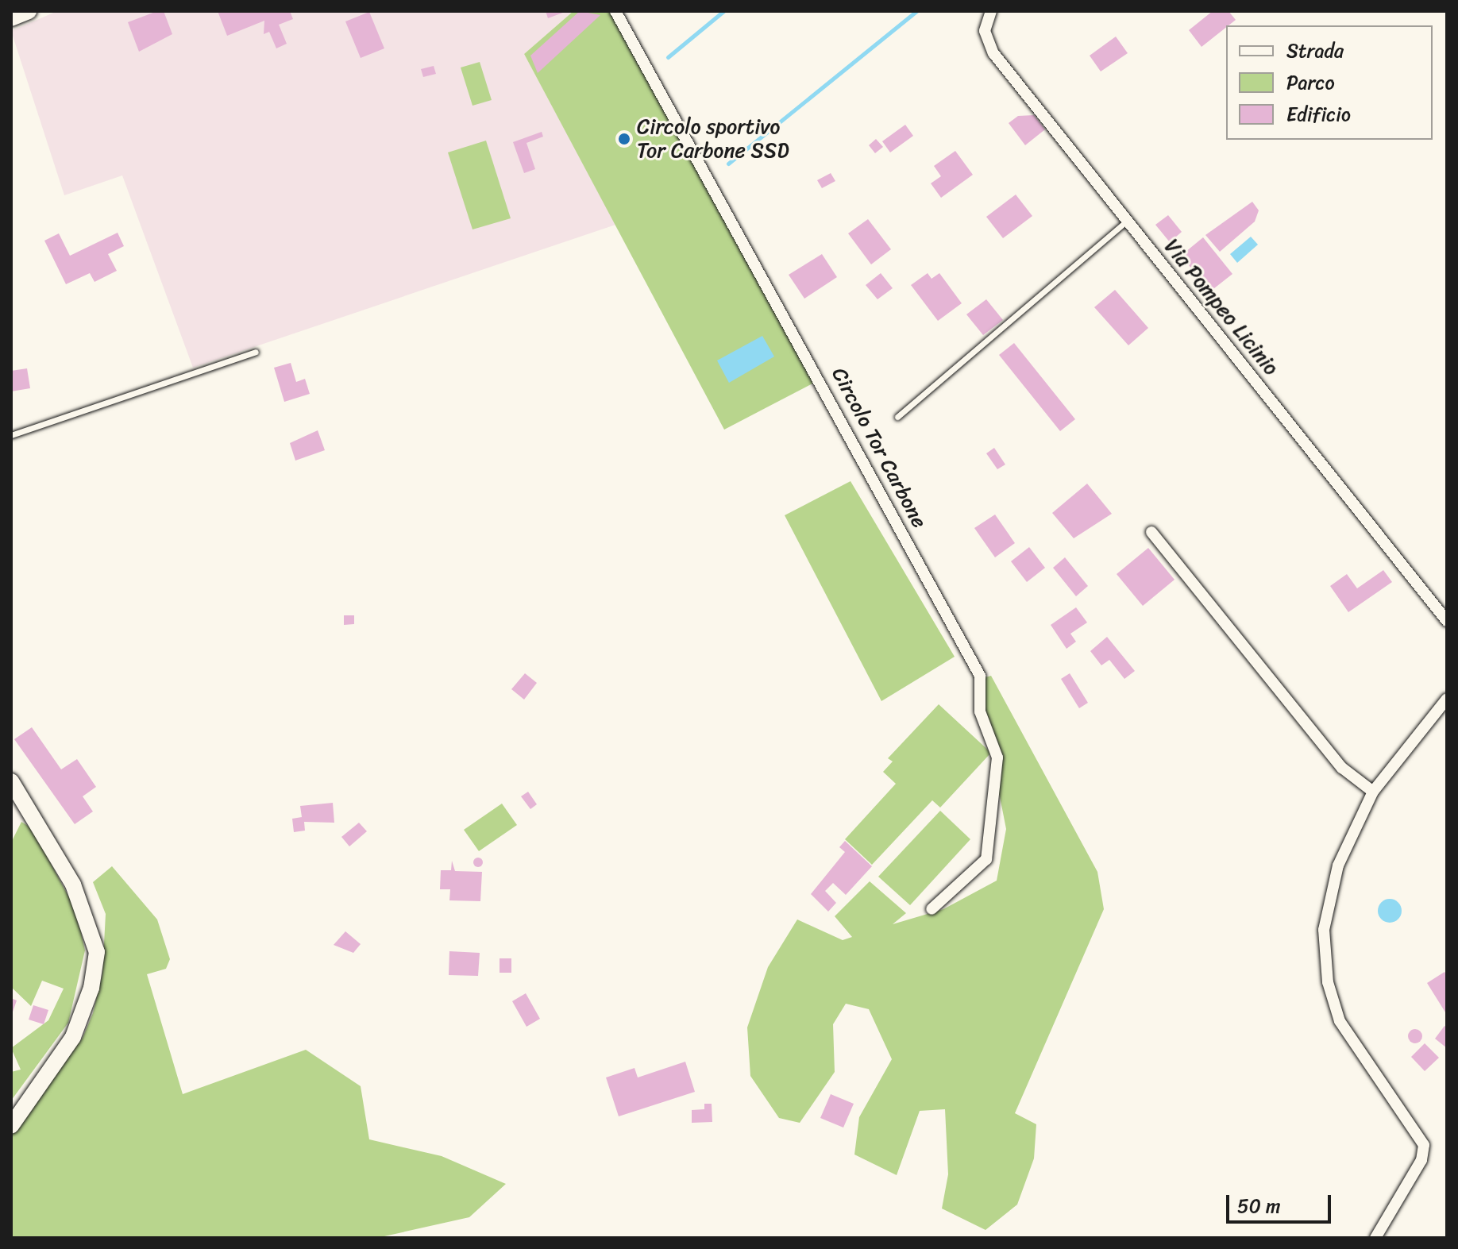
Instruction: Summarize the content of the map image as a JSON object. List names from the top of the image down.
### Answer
{
  "streets": {
    "street": ["Via Pompeo Licinio", "Circolo Tor Carbone"]
  },
  "places": ["Circolo sportivo Tor Carbone SSD"],
  "legend": ["Strada", "Parco", "Edificio"],
  "scale_bar": "50 m"
}
